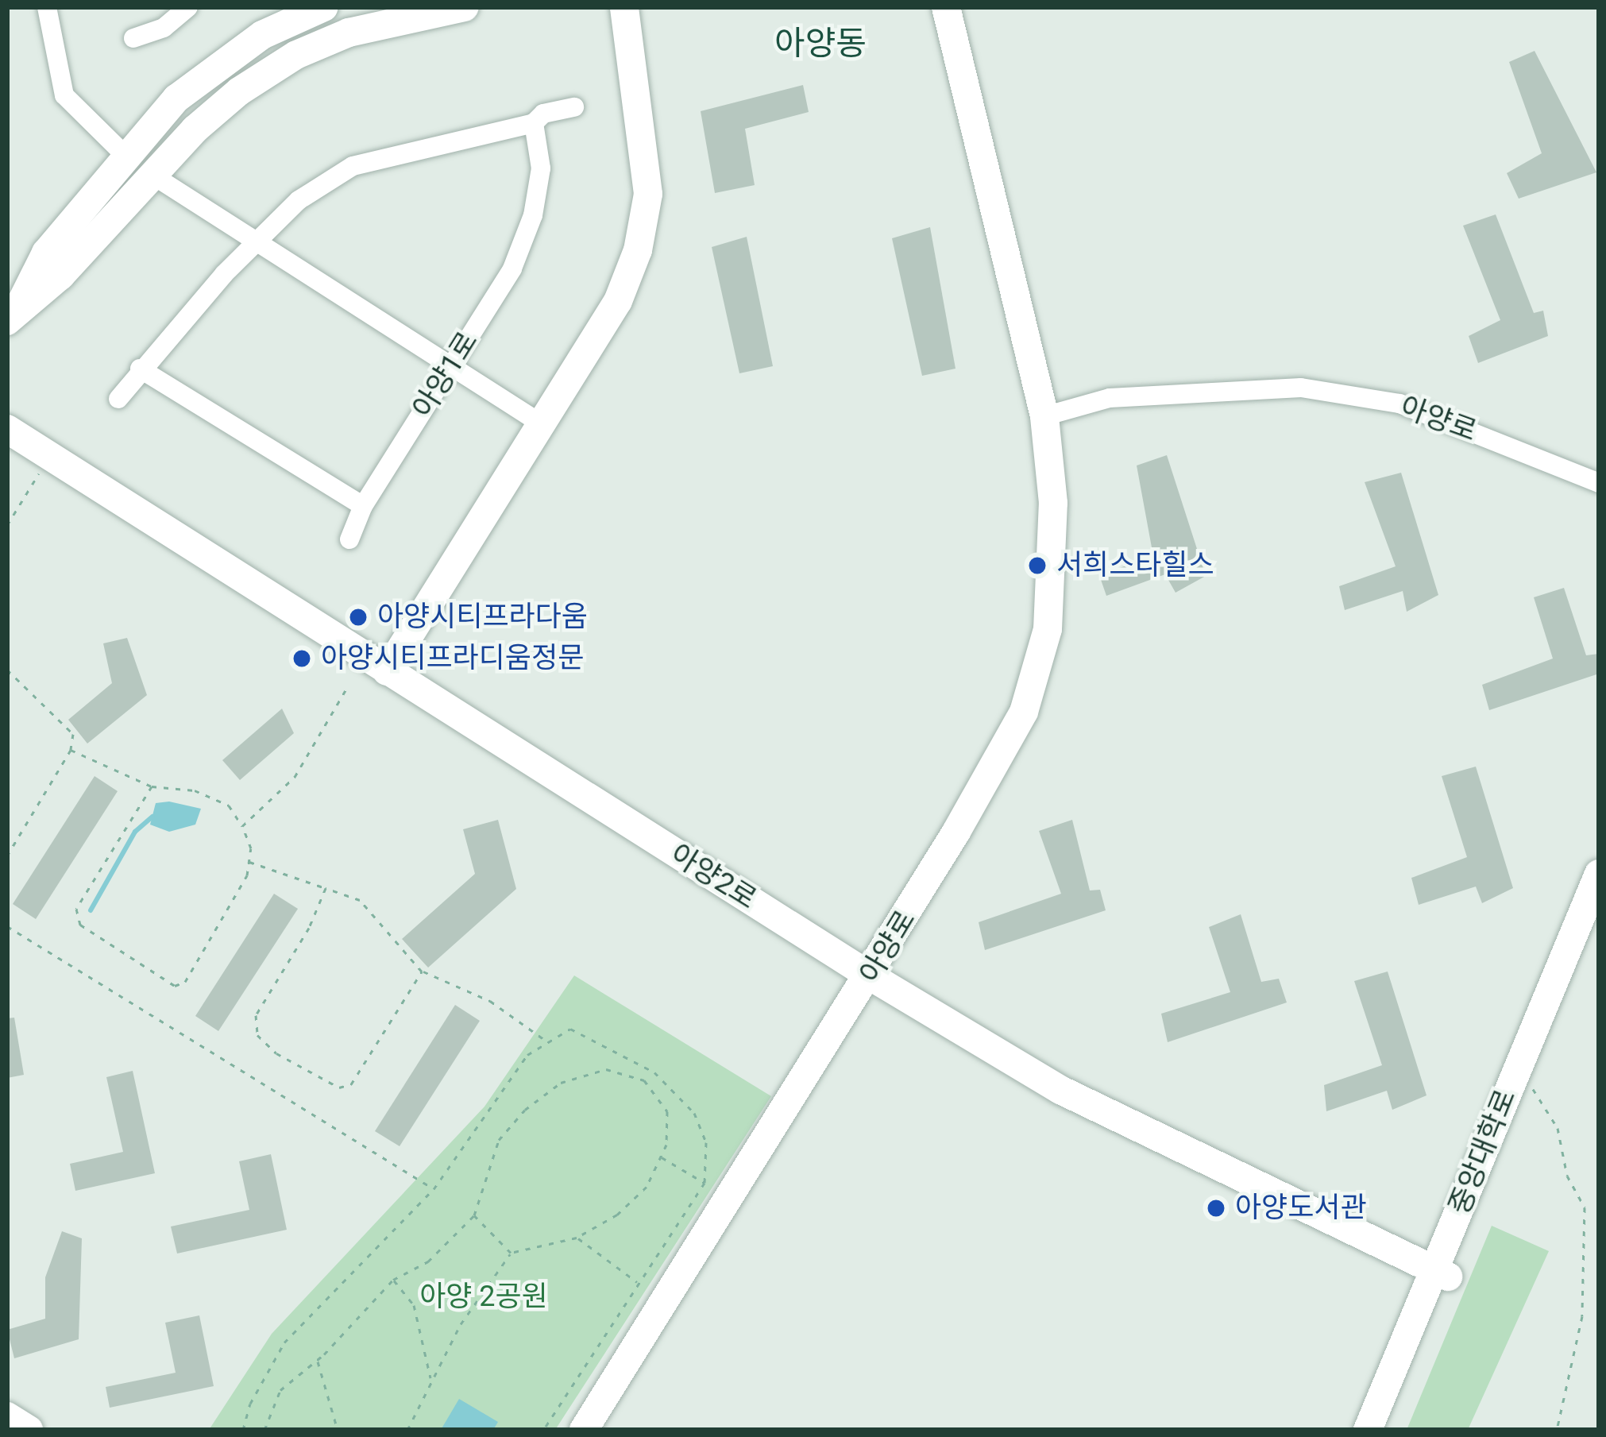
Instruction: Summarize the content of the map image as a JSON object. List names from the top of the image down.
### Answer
{
  "streets": {
    "street": [
      "아양1로",
      "아양로",
      "아양2로",
      "중앙대학로"
    ]
  },
  "crossings": [
    ["아양로", "아양2로"],
    ["아양2로", "중앙대학로"]
  ],
  "districts": ["아양동"],
  "parks": ["아양 2공원"],
  "places": [
    "서희스타힐스",
    "아양시티프라다움",
    "아양시티프라디움정문",
    "아양도서관"
  ]
}
